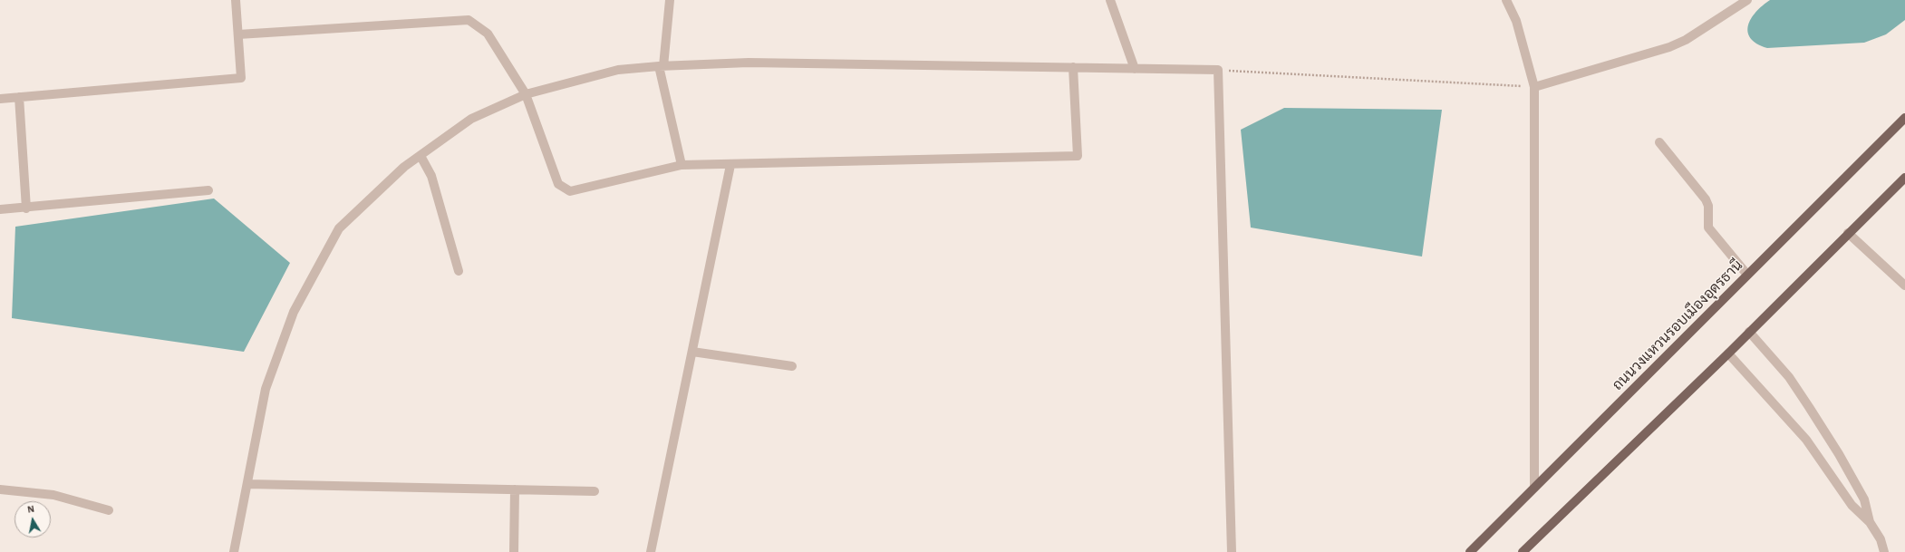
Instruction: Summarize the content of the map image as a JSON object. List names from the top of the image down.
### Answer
{
  "streets": {
    "main road": ["ถนนวงแหวนรอบเมืองอุดรธานี"]
  },
  "north": "top"
}
